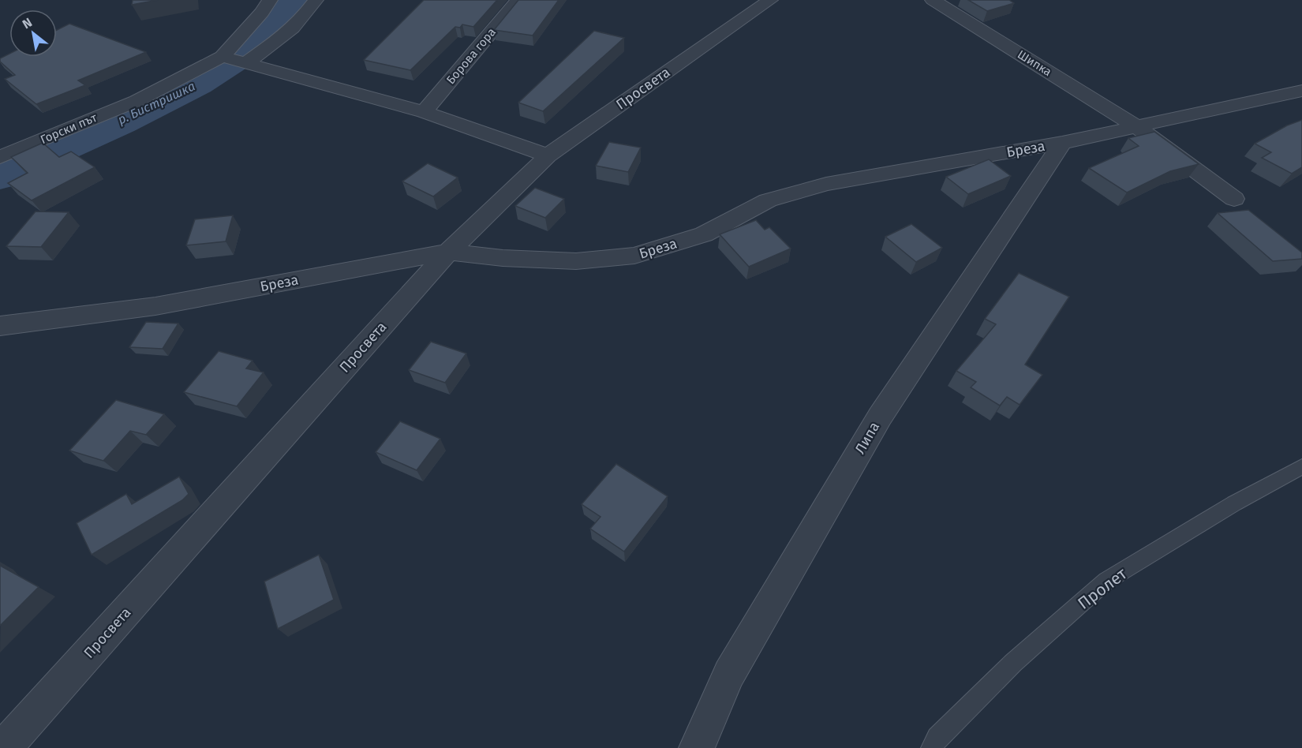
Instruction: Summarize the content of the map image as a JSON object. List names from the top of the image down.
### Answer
{
  "streets": {
    "street": [
      "Борова гора",
      "Шипка",
      "Просвета",
      "Горски път",
      "Бреза",
      "Липа"
    ],
    "lane": ["Пролет"]
  },
  "crossings": [
    ["Шипка", "Бреза"],
    ["Просвета", "Бреза"],
    ["Бреза", "Липа"]
  ],
  "water": ["р. Бистришка"],
  "north": "top left"
}
